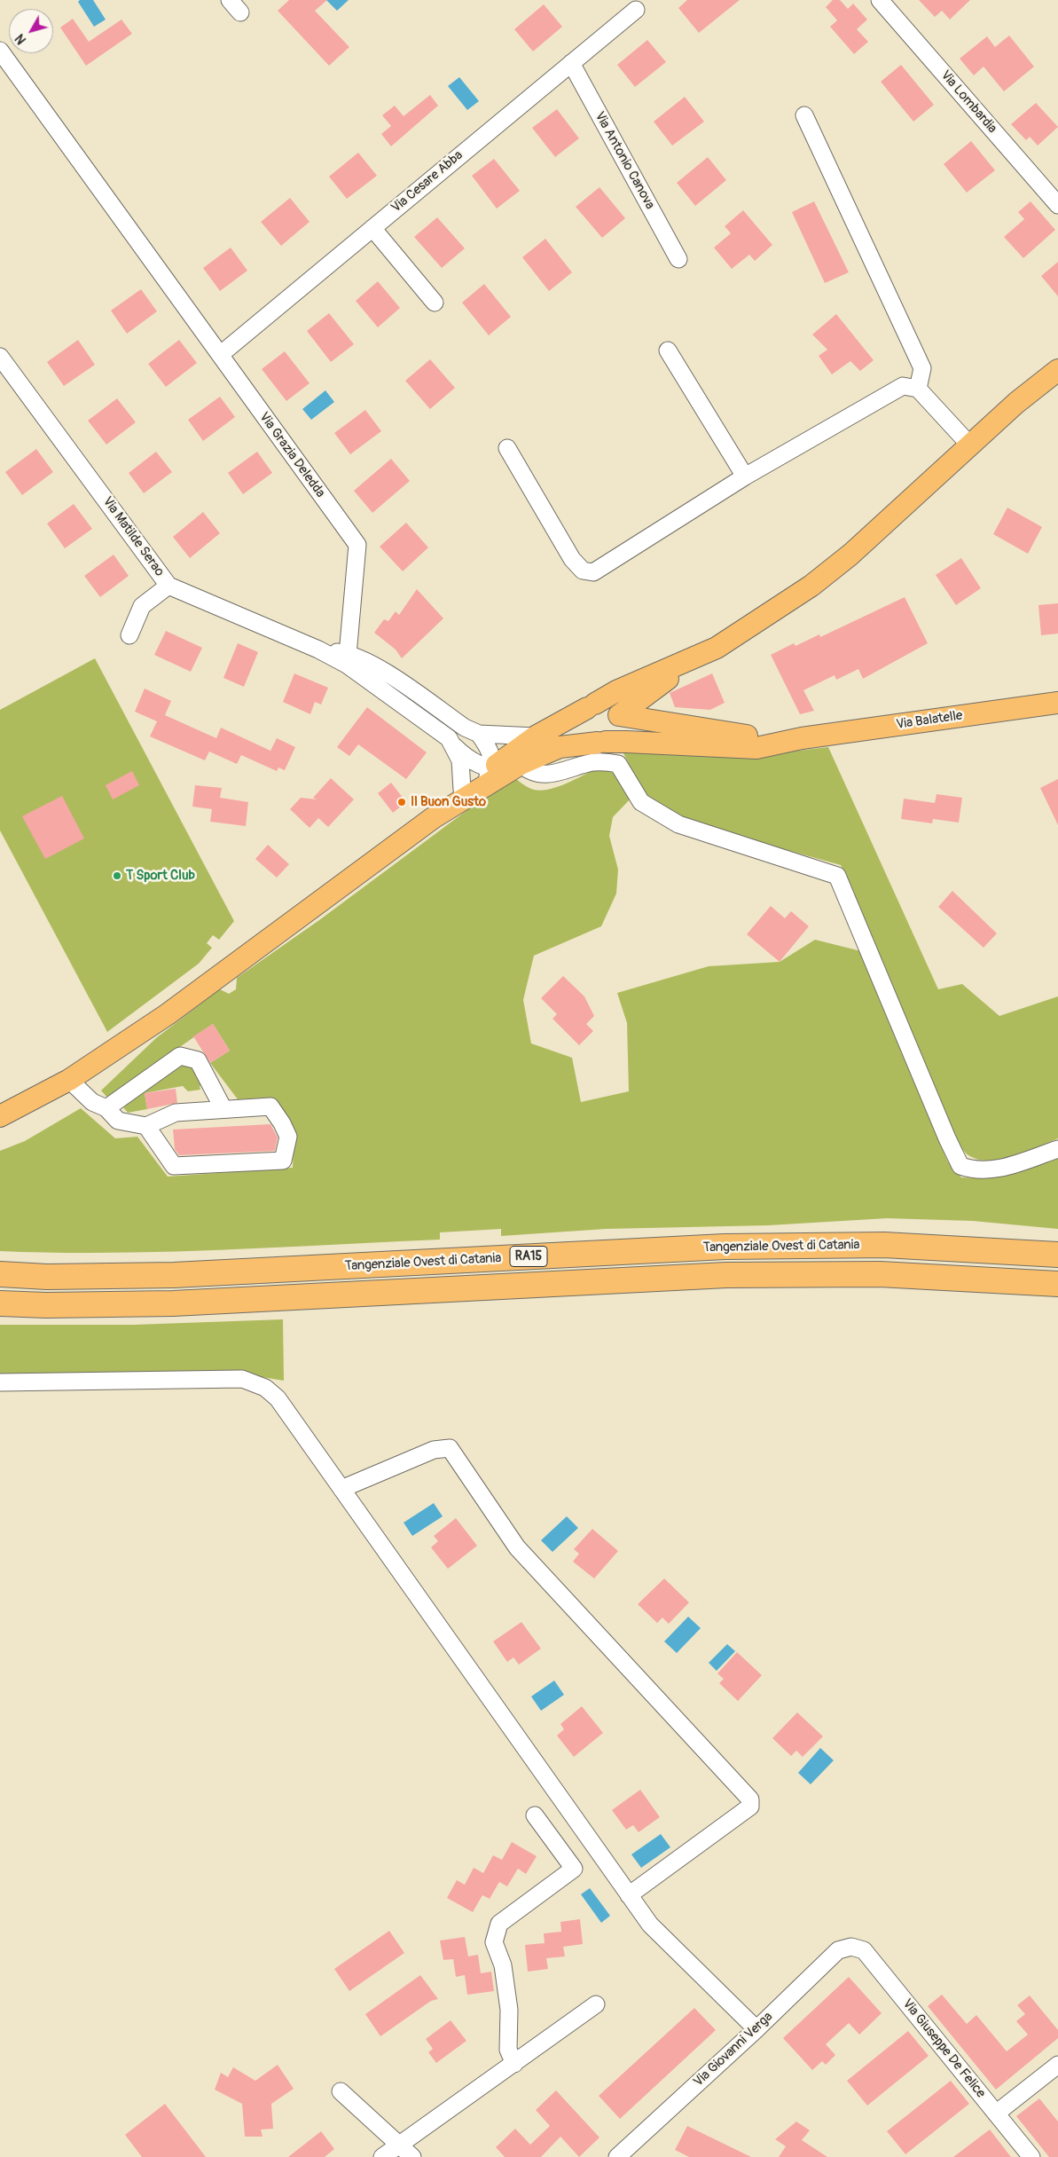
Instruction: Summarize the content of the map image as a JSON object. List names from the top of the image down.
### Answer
{
  "streets": {
    "highway": ["Tangenziale Ovest di Catania", "RA15"],
    "main road": ["Via Balatelle"],
    "street": [
      "Via Lombardia",
      "Via Antonio Canova",
      "Via Cesare Abba",
      "Via Grazia Deledda",
      "Via Matilde Serao",
      "Via Giuseppe De Felice",
      "Via Giovanni Verga"
    ]
  },
  "crossings": [
    ["Via Antonio Canova", "Via Cesare Abba"],
    ["Via Cesare Abba", "Via Grazia Deledda"],
    ["Via Grazia Deledda", "Via Matilde Serao"],
    ["Via Giuseppe De Felice", "Via Giovanni Verga"]
  ],
  "places": ["Il Buon Gusto", "T Sport Club"],
  "north": "bottom left"
}
